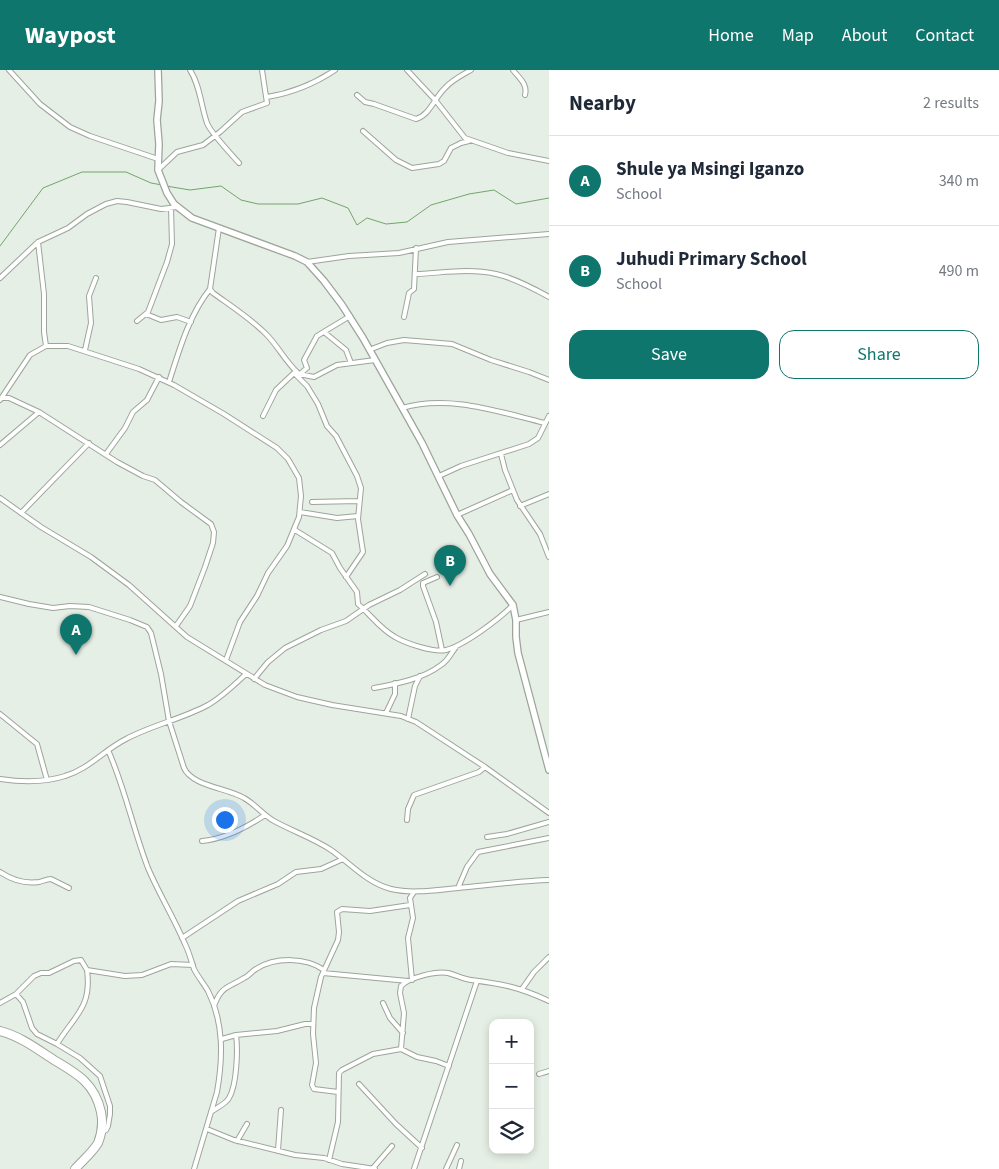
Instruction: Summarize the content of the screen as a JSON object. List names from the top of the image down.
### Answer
{
  "page": {
    "header": "Waypost",
    "nav": [
      "Home",
      "Map",
      "About",
      "Contact"
    ],
    "heading": ["Nearby", "2 results"],
    "list": [
      {
        "mark": "A",
        "name": "Shule ya Msingi Iganzo",
        "note": "School",
        "value": "340 m"
      },
      {
        "mark": "B",
        "name": "Juhudi Primary School",
        "note": "School",
        "value": "490 m"
      }
    ],
    "buttons": ["Save", "Share"],
    "pins": ["B", "A"],
    "map_buttons": ["+", "−"]
  }
}
